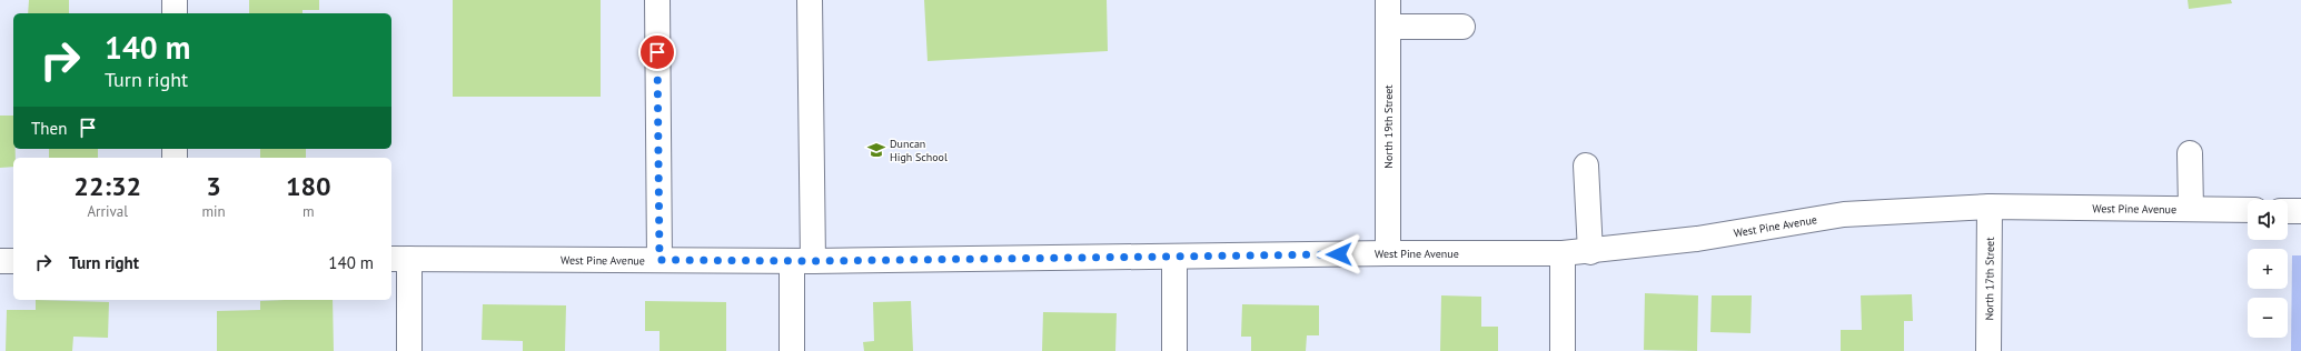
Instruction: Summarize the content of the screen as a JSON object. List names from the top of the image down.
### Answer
{
  "streets": {
    "street": ["North 19th Street", "West Pine Avenue", "North 17th Street"]
  },
  "crossings": [
    ["North 19th Street", "West Pine Avenue"],
    ["West Pine Avenue", "North 17th Street"]
  ],
  "places": {
    "school or university": ["Duncan High School"]
  },
  "page": {
    "turn": ["140 m", "Turn right"],
    "then": "Then",
    "eta": [
      "22:32",
      "Arrival",
      "3",
      "min",
      "180",
      "m"
    ],
    "map_buttons": ["+", "−"],
    "list": [
      {
        "name": "Turn right",
        "value": "140 m"
      }
    ]
  }
}
